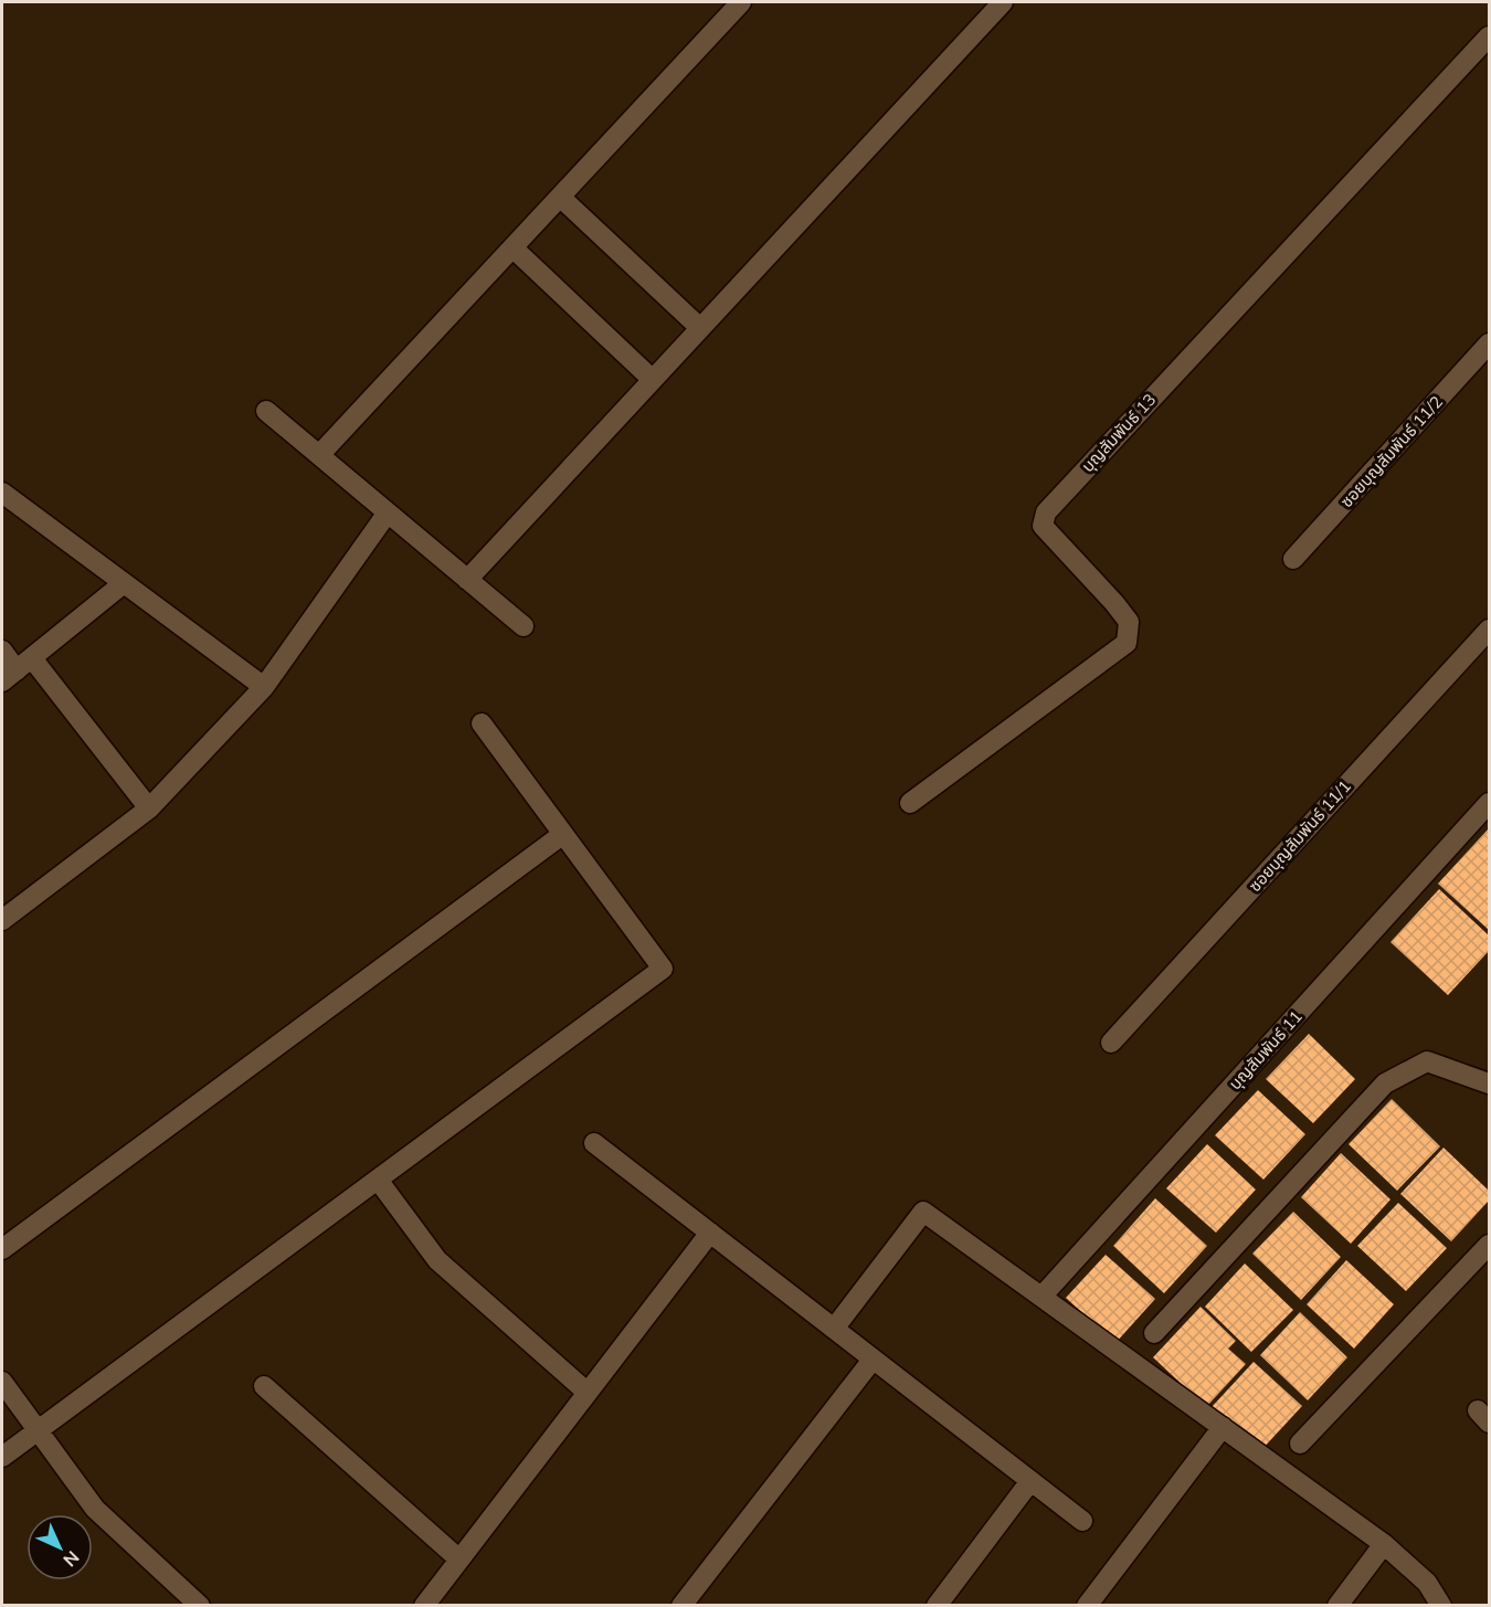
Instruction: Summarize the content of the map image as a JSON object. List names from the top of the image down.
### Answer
{
  "streets": {
    "street": [
      "บุญสัมพันธ์ 13",
      "ซอยบุญสัมพันธ์ 11/2",
      "ซอยบุญสัมพันธ์ 11/1",
      "บุญสัมพันธ์ 11"
    ]
  },
  "north": "bottom right"
}
